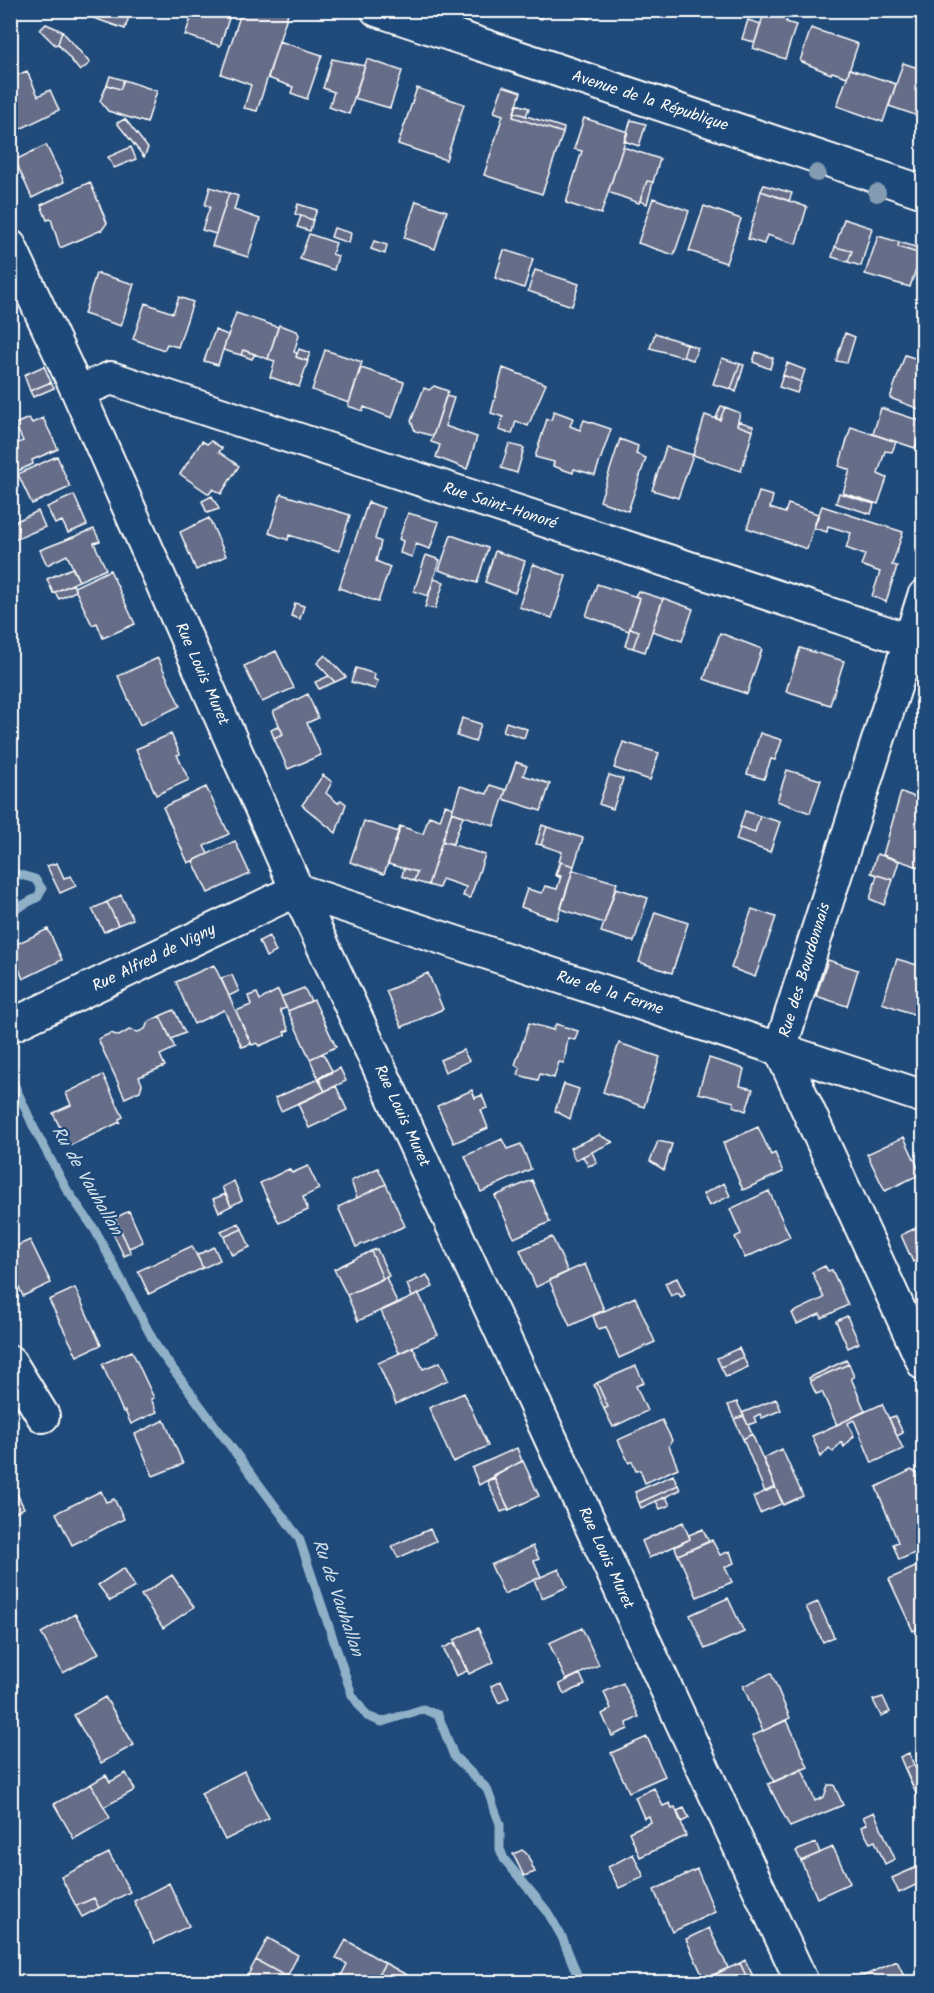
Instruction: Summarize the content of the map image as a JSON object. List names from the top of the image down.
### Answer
{
  "streets": {
    "street": [
      "Avenue de la République",
      "Rue Saint-Honoré",
      "Rue Louis Muret",
      "Rue Alfred de Vigny",
      "Rue des Bourdonnais",
      "Rue de la Ferme"
    ]
  },
  "crossings": [
    ["Rue Saint-Honoré", "Rue Louis Muret"],
    ["Rue Saint-Honoré", "Rue des Bourdonnais"],
    ["Rue Louis Muret", "Rue Alfred de Vigny"],
    ["Rue Louis Muret", "Rue de la Ferme"],
    ["Rue Alfred de Vigny", "Rue de la Ferme"],
    ["Rue des Bourdonnais", "Rue de la Ferme"]
  ],
  "water": ["Ru de Vauhallan"]
}
